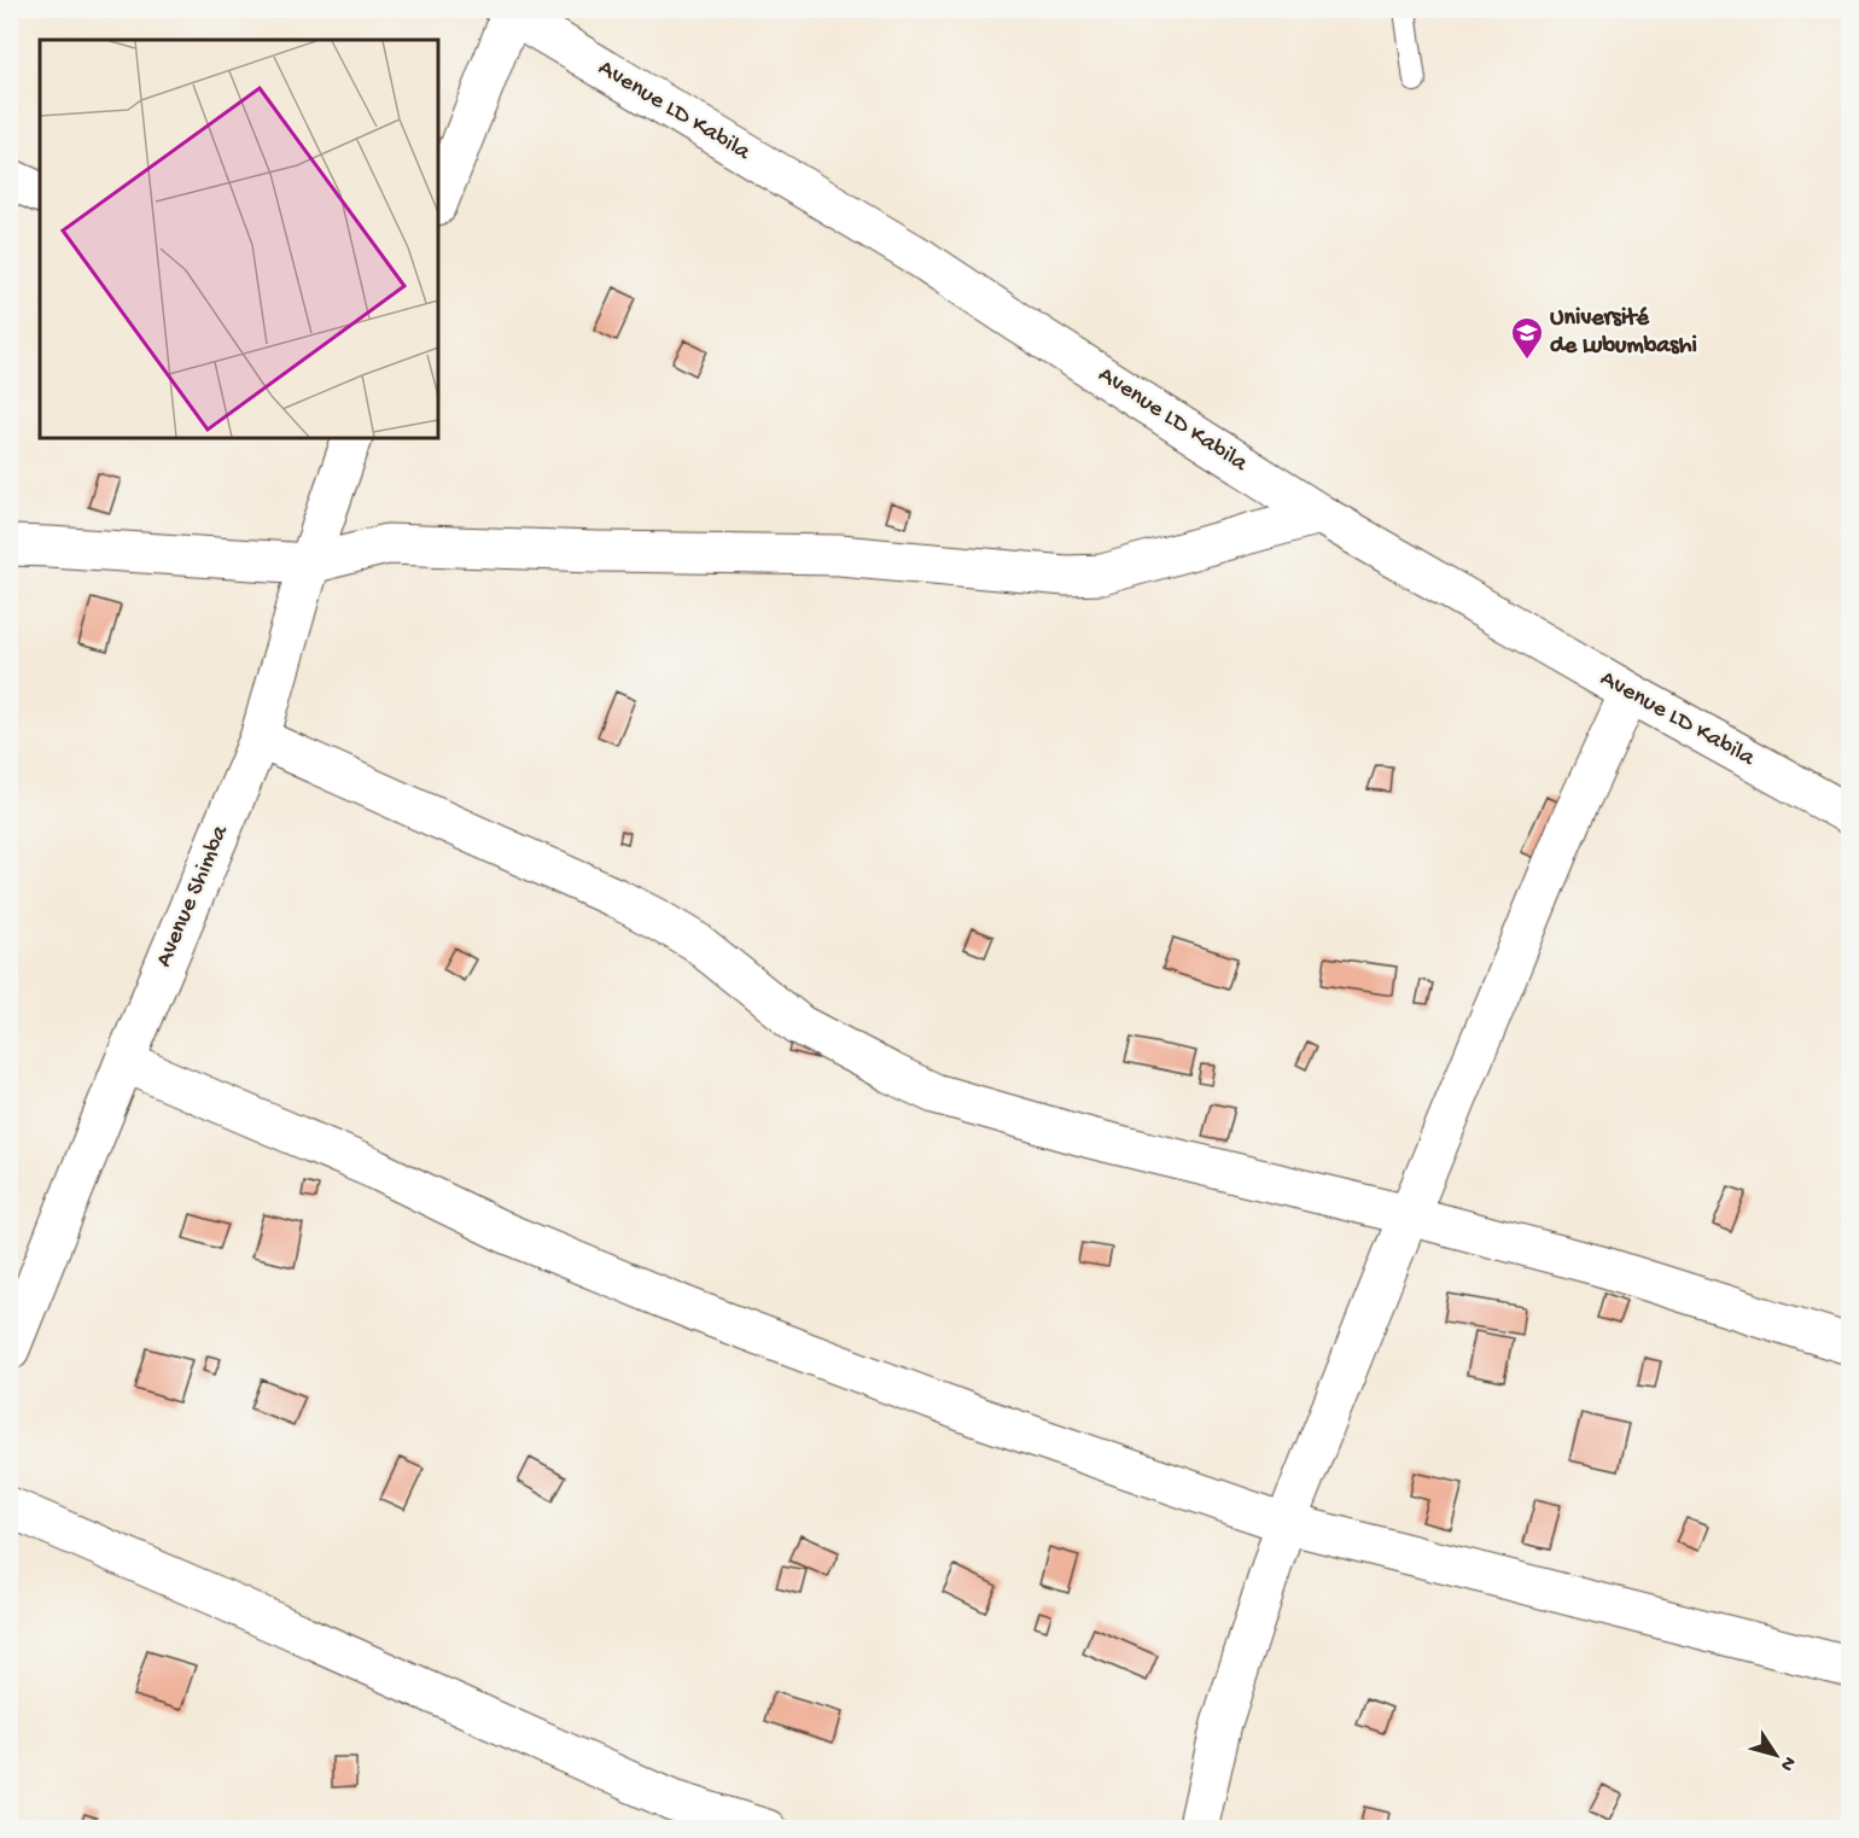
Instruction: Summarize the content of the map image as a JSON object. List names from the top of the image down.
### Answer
{
  "streets": {
    "street": ["Avenue LD Kabila", "Avenue Shimba"]
  },
  "places": {
    "school or university": ["Université de Lubumbashi"]
  },
  "north": "bottom right"
}
